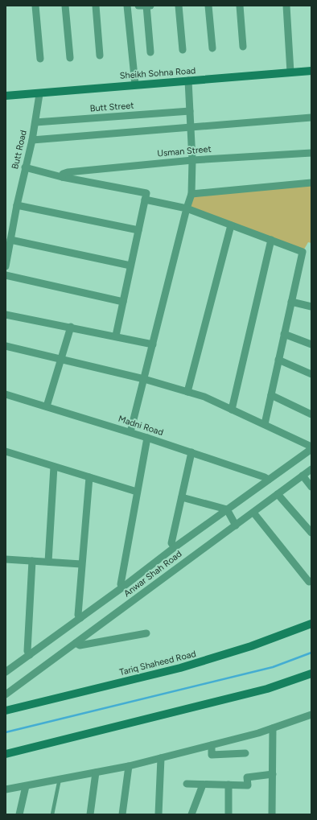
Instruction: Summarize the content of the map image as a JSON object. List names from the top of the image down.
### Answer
{
  "streets": {
    "main road": ["Sheikh Sohna Road", "Tariq Shaheed Road"],
    "street": [
      "Butt Street",
      "Butt Road",
      "Usman Street",
      "Madni Road",
      "Anwar Shah Road"
    ]
  },
  "crossings": [
    ["Sheikh Sohna Road", "Butt Road"],
    ["Butt Street", "Butt Road"],
    ["Madni Road", "Anwar Shah Road"]
  ]
}
